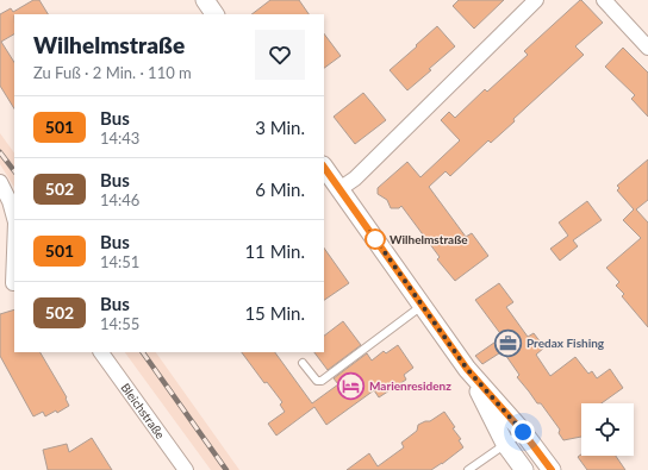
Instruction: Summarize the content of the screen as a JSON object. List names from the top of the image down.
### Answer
{
  "streets": {
    "street": ["Bleichstraße"]
  },
  "places": {
    "other": ["Wilhelmstraße"],
    "office": ["Predax Fishing"],
    "hotel": ["Marienresidenz"]
  },
  "lines": ["bus line 501"],
  "page": {
    "heading": ["Wilhelmstraße", "Zu Fuß · 2 Min. · 110 m"],
    "list": [
      {
        "mark": "501",
        "name": "Bus",
        "note": "14:43",
        "value": "3 Min."
      },
      {
        "mark": "502",
        "name": "Bus",
        "note": "14:46",
        "value": "6 Min."
      },
      {
        "mark": "501",
        "name": "Bus",
        "note": "14:51",
        "value": "11 Min."
      },
      {
        "mark": "502",
        "name": "Bus",
        "note": "14:55",
        "value": "15 Min."
      }
    ]
  }
}
